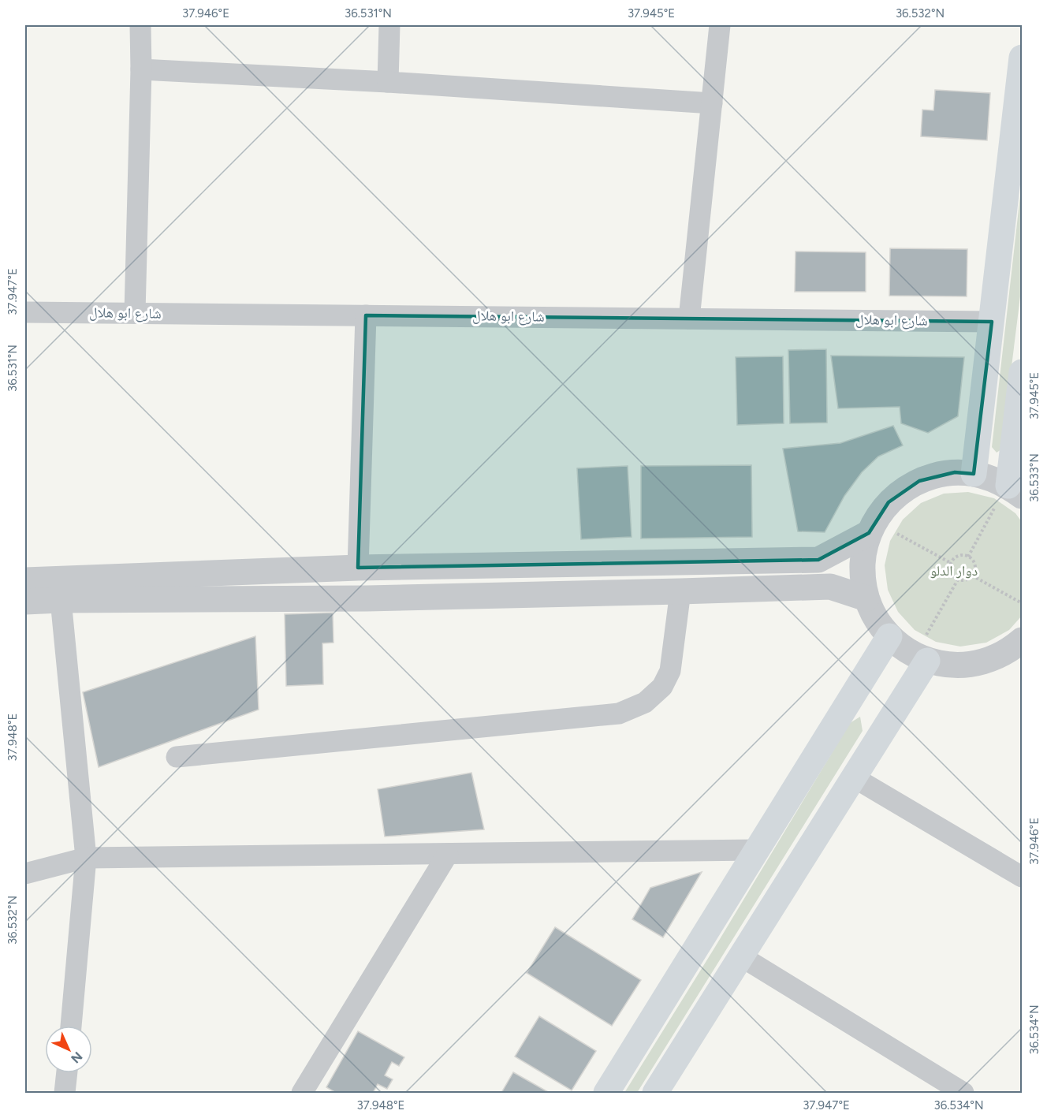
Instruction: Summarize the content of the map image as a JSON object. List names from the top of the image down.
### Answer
{
  "streets": {
    "street": ["شارع ابو هلال"]
  },
  "parks": ["دوار الدلو"],
  "north": "bottom right",
  "coordinates": [
    "37.946°E",
    "36.531°N",
    "37.945°E",
    "36.532°N",
    "37.947°E",
    "36.533°N",
    "37.948°E",
    "36.534°N"
  ]
}
